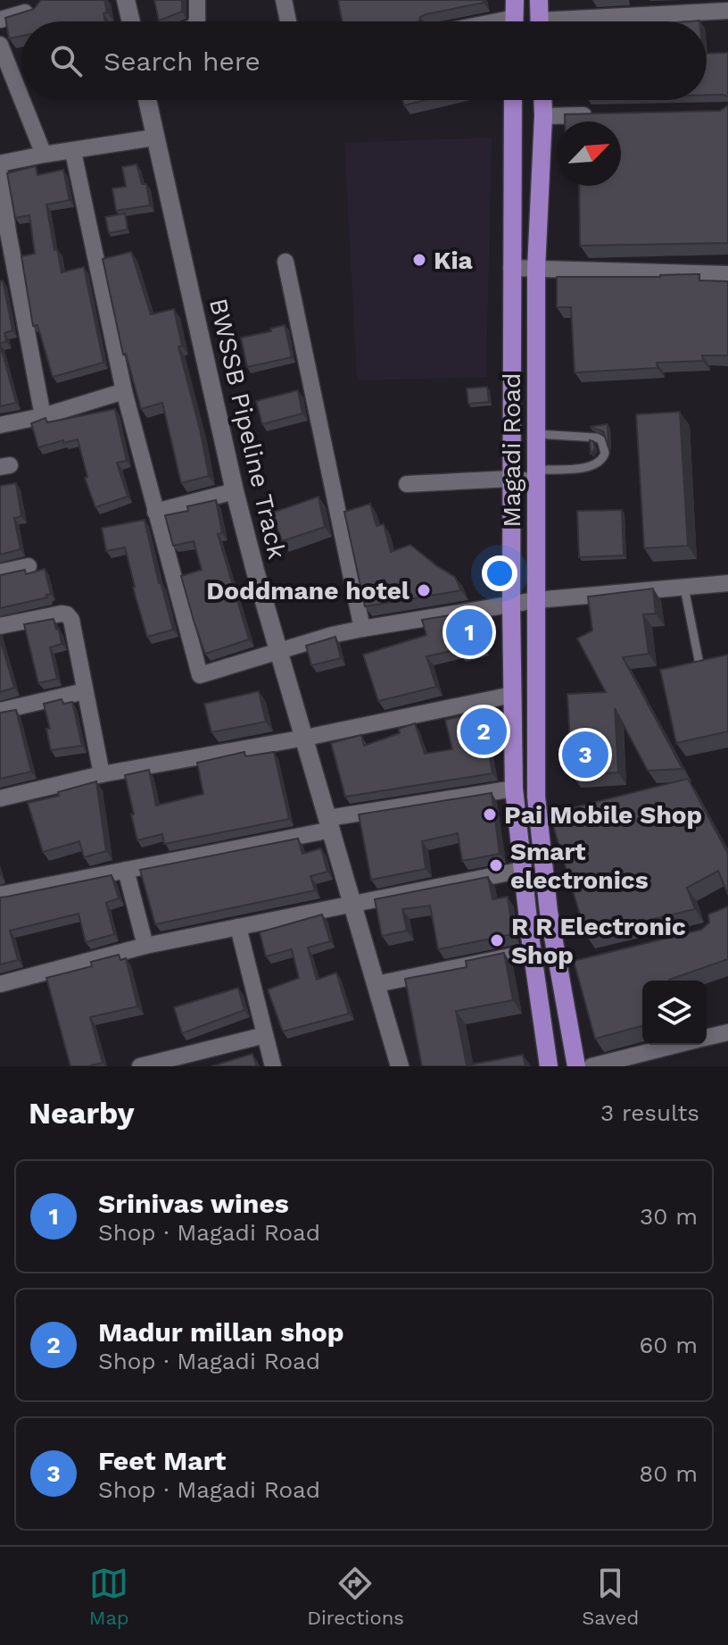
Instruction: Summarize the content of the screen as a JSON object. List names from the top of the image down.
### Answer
{
  "streets": {
    "main road": ["Magadi Road"],
    "street": ["BWSSB Pipeline Track"]
  },
  "places": [
    "Kia",
    "Doddmane hotel",
    "Pai Mobile Shop",
    "Smart electronics",
    "R R Electronic Shop"
  ],
  "north": "top right",
  "page": {
    "search": "Search here",
    "pins": ["1", "2", "3"],
    "heading": ["Nearby", "3 results"],
    "list": [
      {
        "mark": "1",
        "name": "Srinivas wines",
        "note": "Shop · Magadi Road",
        "value": "30 m"
      },
      {
        "mark": "2",
        "name": "Madur millan shop",
        "note": "Shop · Magadi Road",
        "value": "60 m"
      },
      {
        "mark": "3",
        "name": "Feet Mart",
        "note": "Shop · Magadi Road",
        "value": "80 m"
      }
    ],
    "nav": ["Map", "Directions", "Saved"]
  }
}
